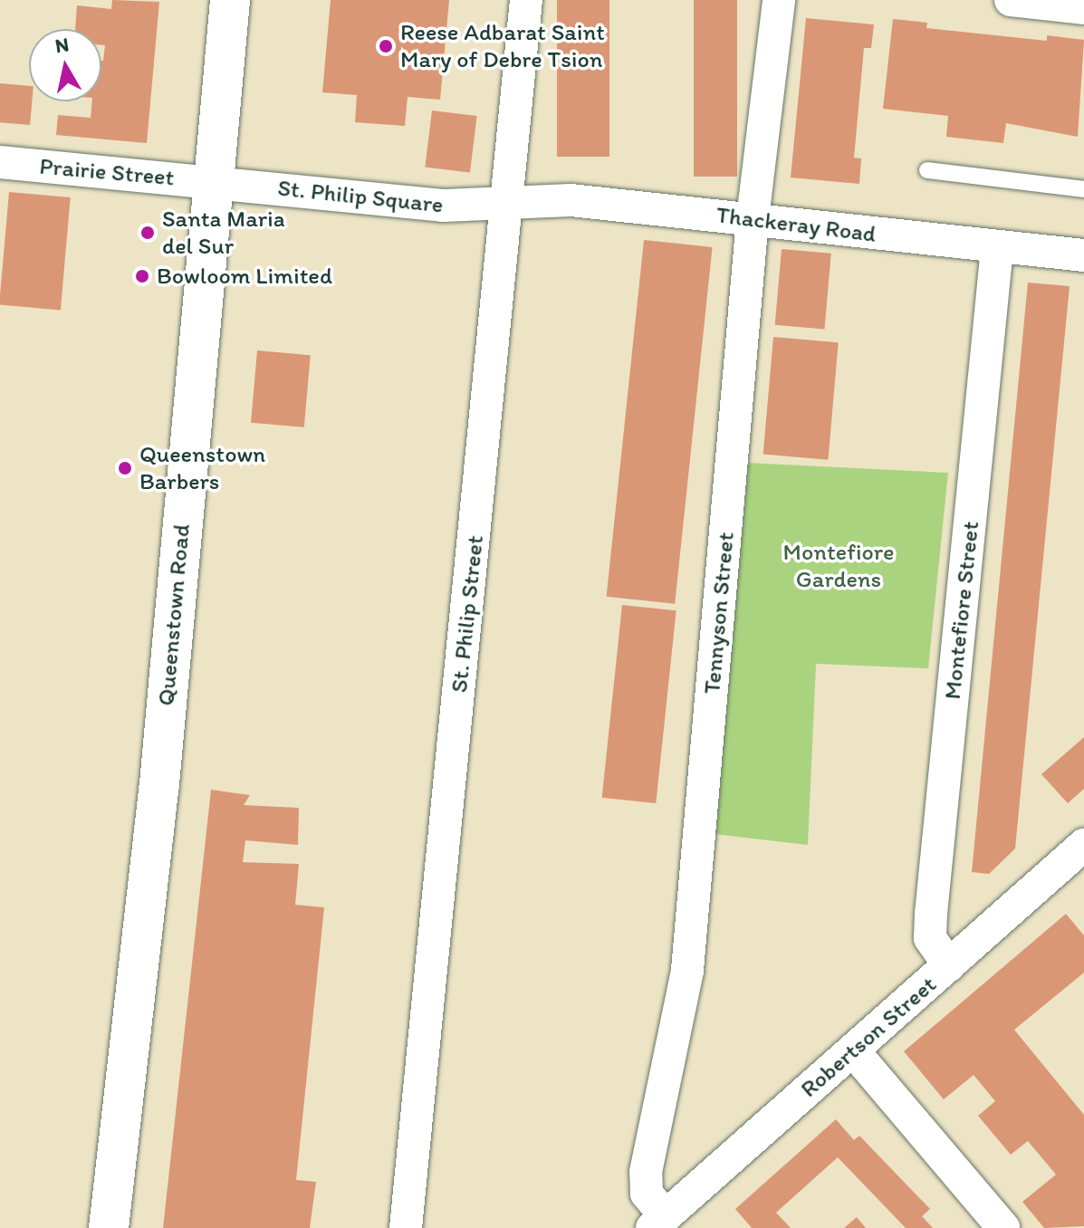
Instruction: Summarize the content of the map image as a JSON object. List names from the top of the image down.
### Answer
{
  "streets": {
    "main road": ["Queenstown Road"],
    "street": [
      "Prairie Street",
      "St. Philip Square",
      "Thackeray Road",
      "Montefiore Street",
      "Tennyson Street",
      "St. Philip Street",
      "Robertson Street"
    ]
  },
  "crossings": [
    ["Prairie Street", "St. Philip Square"],
    ["Prairie Street", "Queenstown Road"],
    ["St. Philip Square", "Thackeray Road"],
    ["St. Philip Square", "St. Philip Street"],
    ["St. Philip Square", "Queenstown Road"],
    ["Thackeray Road", "Montefiore Street"],
    ["Thackeray Road", "Tennyson Street"],
    ["Thackeray Road", "St. Philip Street"],
    ["Montefiore Street", "Robertson Street"],
    ["Tennyson Street", "Robertson Street"]
  ],
  "parks": ["Montefiore Gardens"],
  "places": [
    "Reese Adbarat Saint Mary of Debre Tsion",
    "Santa Maria del Sur",
    "Bowloom Limited",
    "Queenstown Barbers"
  ],
  "north": "top"
}
